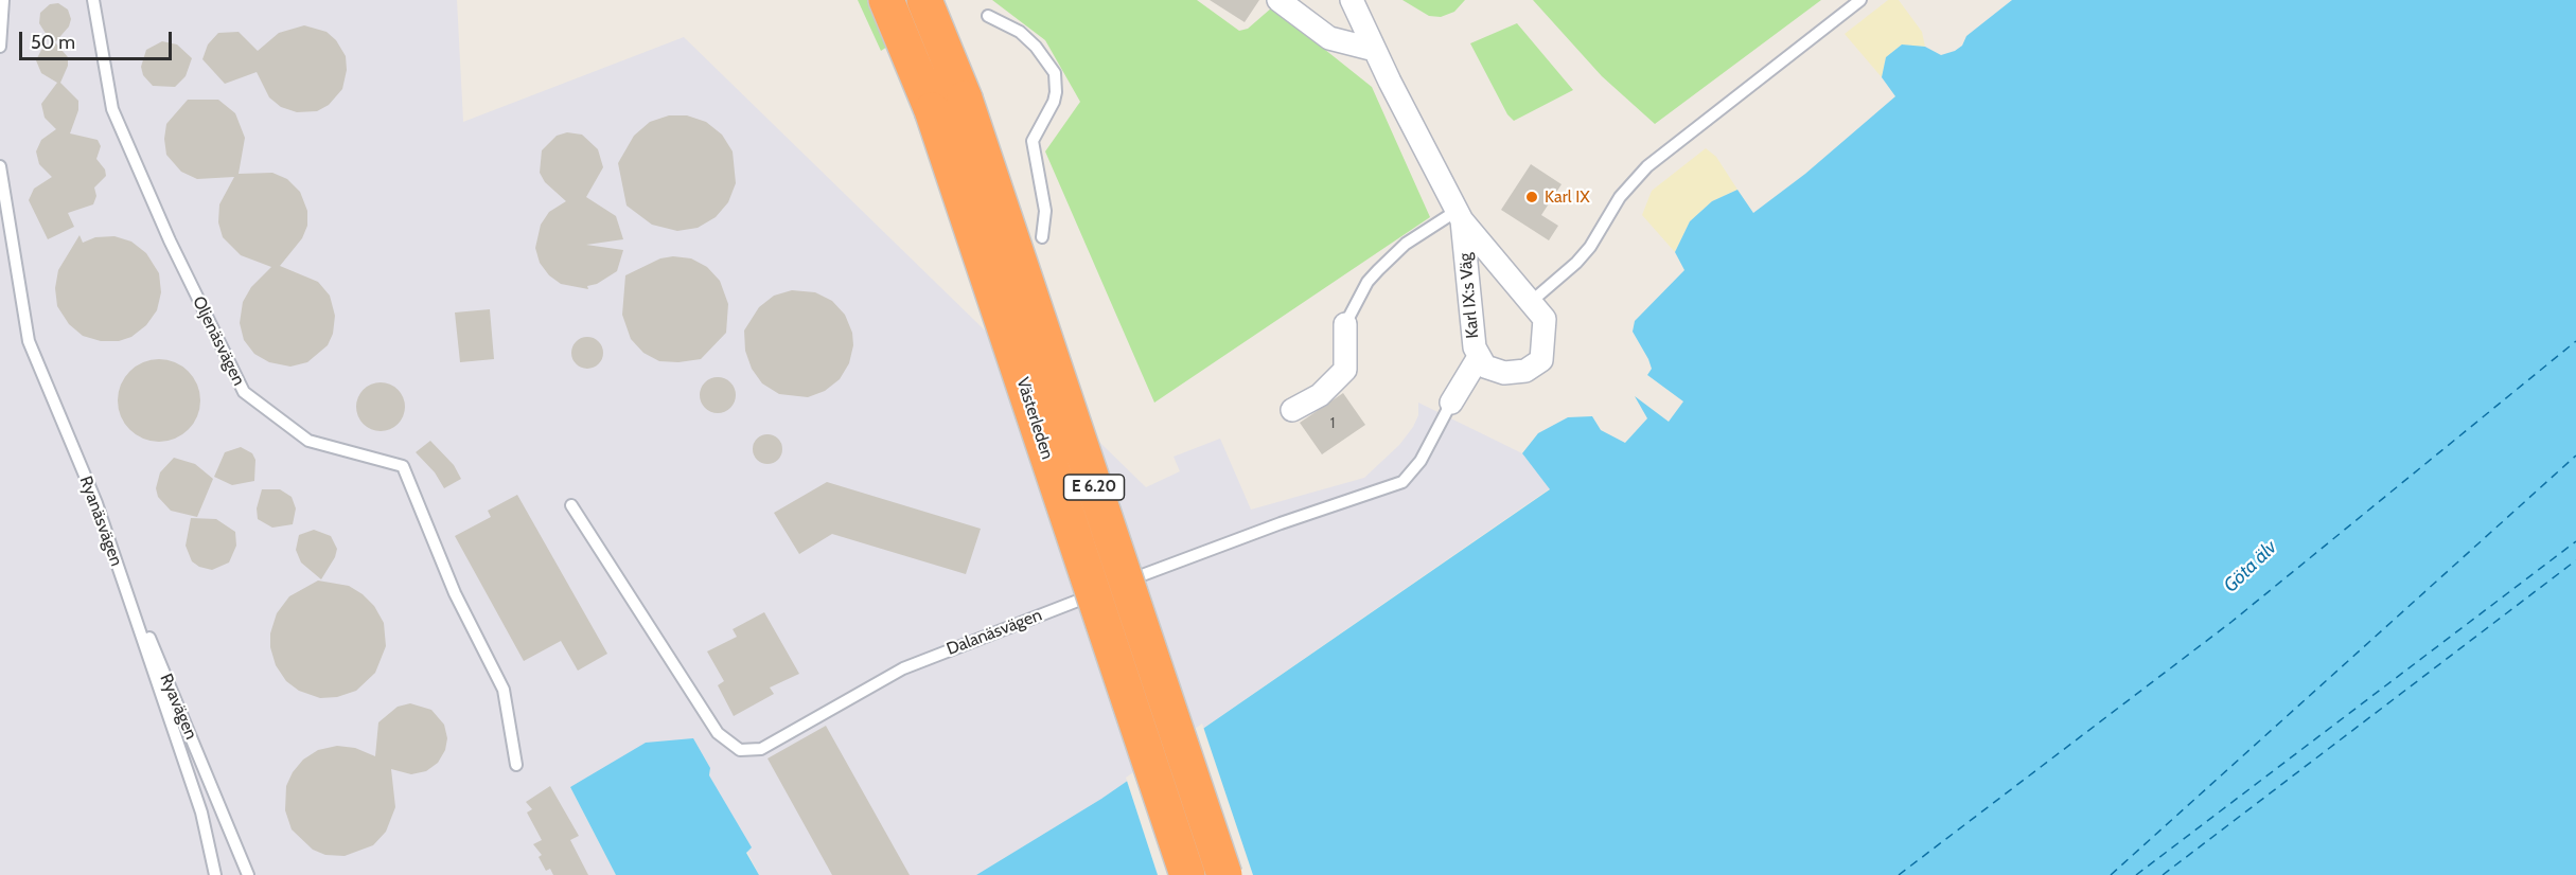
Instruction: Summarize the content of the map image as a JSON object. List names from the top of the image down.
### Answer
{
  "streets": {
    "highway": ["Västerleden", "E 6.20"],
    "street": ["Karl IX:s Väg", "Dalanäsvägen"],
    "lane": ["Oljenäsvägen", "Ryanäsvägen", "Ryavägen"]
  },
  "crossings": [
    ["Karl IX:s Väg", "Dalanäsvägen"],
    ["Ryanäsvägen", "Ryavägen"]
  ],
  "water": ["Göta älv"],
  "places": ["Karl IX"],
  "house_numbers": ["1"],
  "scale_bar": "50 m"
}
